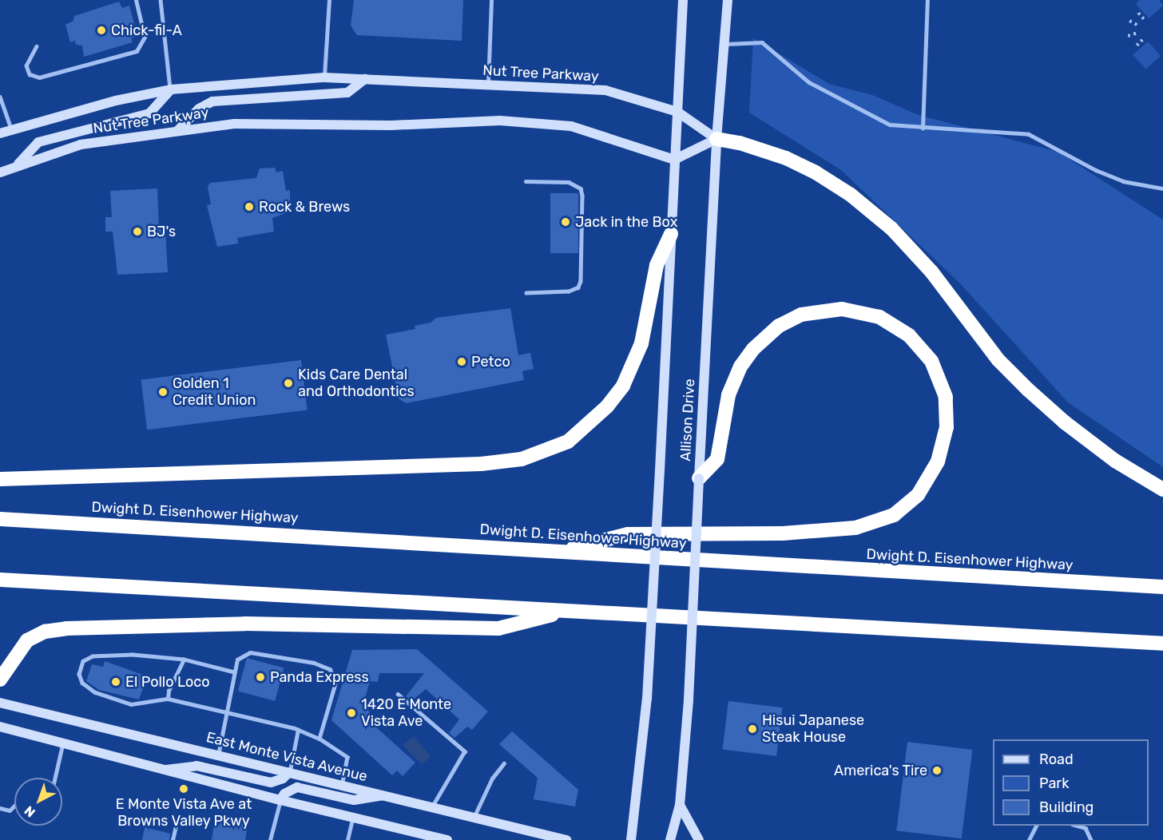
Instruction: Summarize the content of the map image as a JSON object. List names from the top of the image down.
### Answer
{
  "streets": {
    "highway": ["Dwight D. Eisenhower Highway"],
    "main road": ["Nut Tree Parkway", "Allison Drive", "East Monte Vista Avenue"]
  },
  "crossings": [
    ["Nut Tree Parkway", "Allison Drive"]
  ],
  "places": [
    "Chick-fil-A",
    "Rock & Brews",
    "Jack in the Box",
    "BJ's",
    "Petco",
    "Kids Care Dental and Orthodontics",
    "Golden 1 Credit Union",
    "Panda Express",
    "El Pollo Loco",
    "1420 E Monte Vista Ave",
    "Hisui Japanese Steak House",
    "America's Tire",
    "E Monte Vista Ave at Browns Valley Pkwy"
  ],
  "legend": ["Road", "Park", "Building"],
  "north": "bottom left"
}
